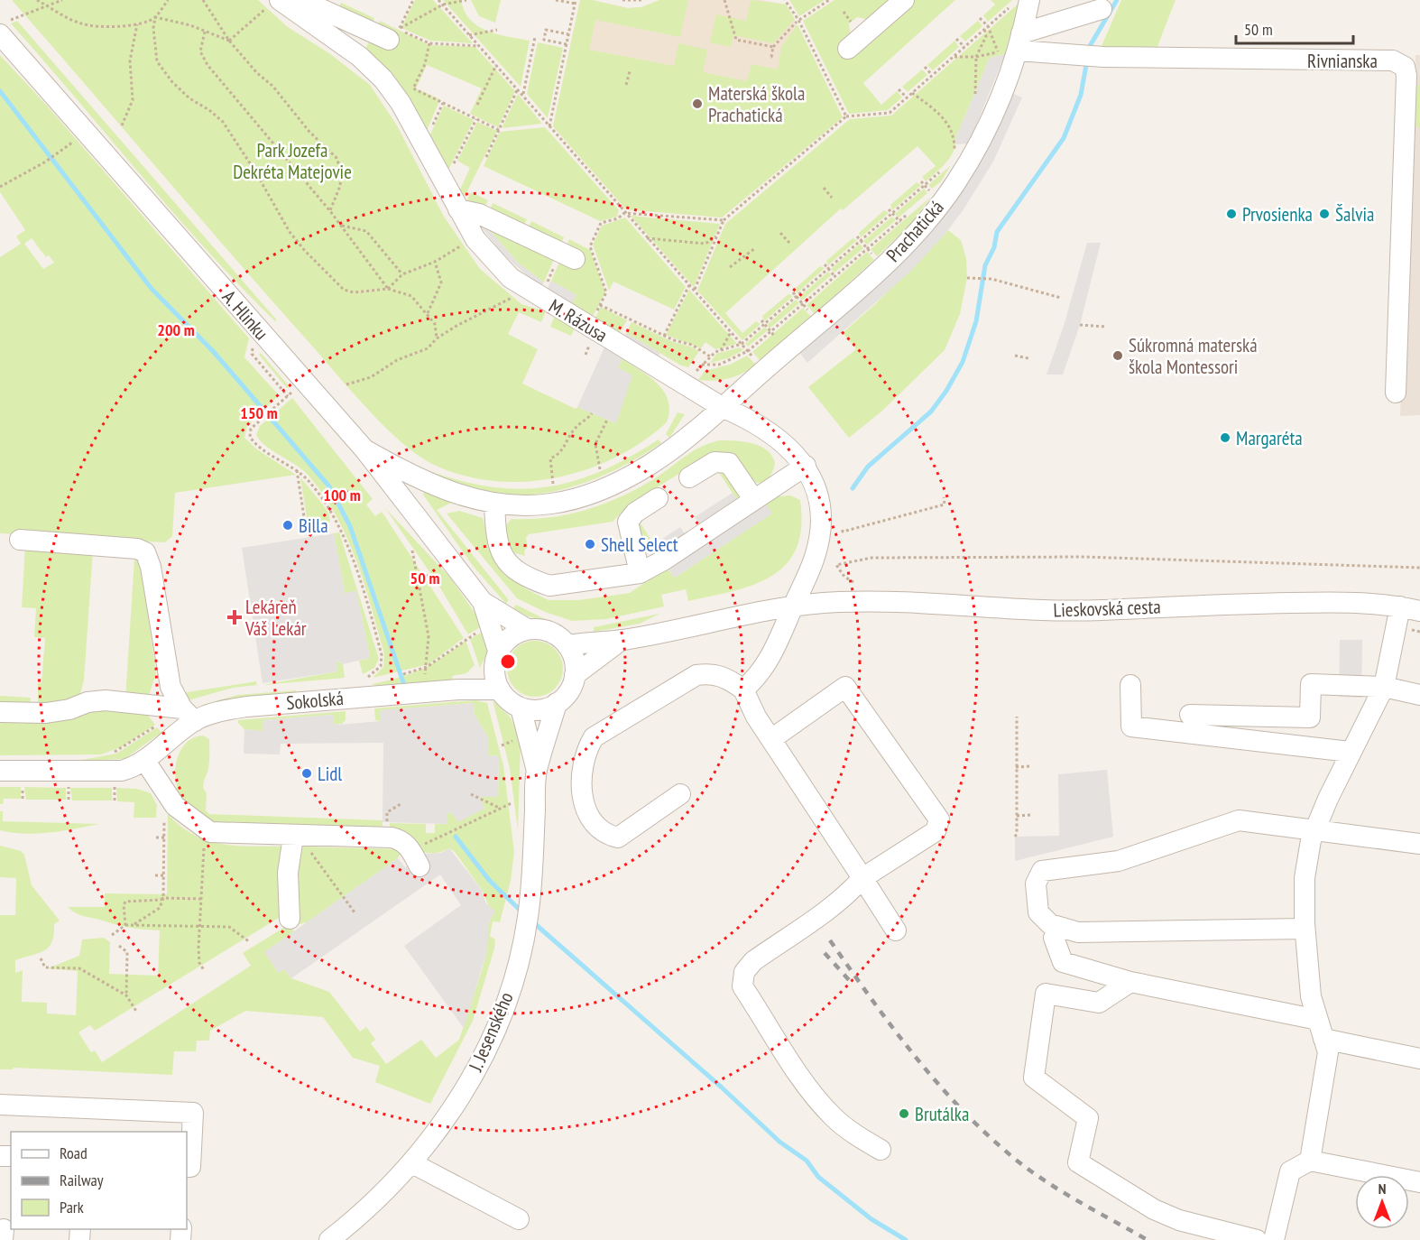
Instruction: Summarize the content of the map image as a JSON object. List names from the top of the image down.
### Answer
{
  "streets": {
    "street": [
      "Rivnianska",
      "Prachatická",
      "A. Hlinku",
      "M. Rázusa",
      "Lieskovská cesta",
      "Sokolská",
      "J. Jesenského"
    ]
  },
  "crossings": [
    ["Rivnianska", "Prachatická"],
    ["Prachatická", "A. Hlinku"],
    ["Prachatická", "M. Rázusa"],
    ["Lieskovská cesta", "Sokolská"],
    ["Lieskovská cesta", "J. Jesenského"],
    ["Sokolská", "J. Jesenského"]
  ],
  "parks": ["Park Jozefa Dekréta Matejovie"],
  "places": {
    "other": [
      "Materská škola Prachatická",
      "Prvosienka",
      "Šalvia",
      "Súkromná materská škola Montessori",
      "Margaréta",
      "Billa",
      "Shell Select",
      "Lidl",
      "Brutálka"
    ],
    "health": ["Lekáreň Váš Lekár"]
  },
  "legend": ["Road", "Railway", "Park"],
  "scale_bar": "50 m",
  "north": "top",
  "rings": [
    "200 m",
    "150 m",
    "100 m",
    "50 m"
  ]
}
